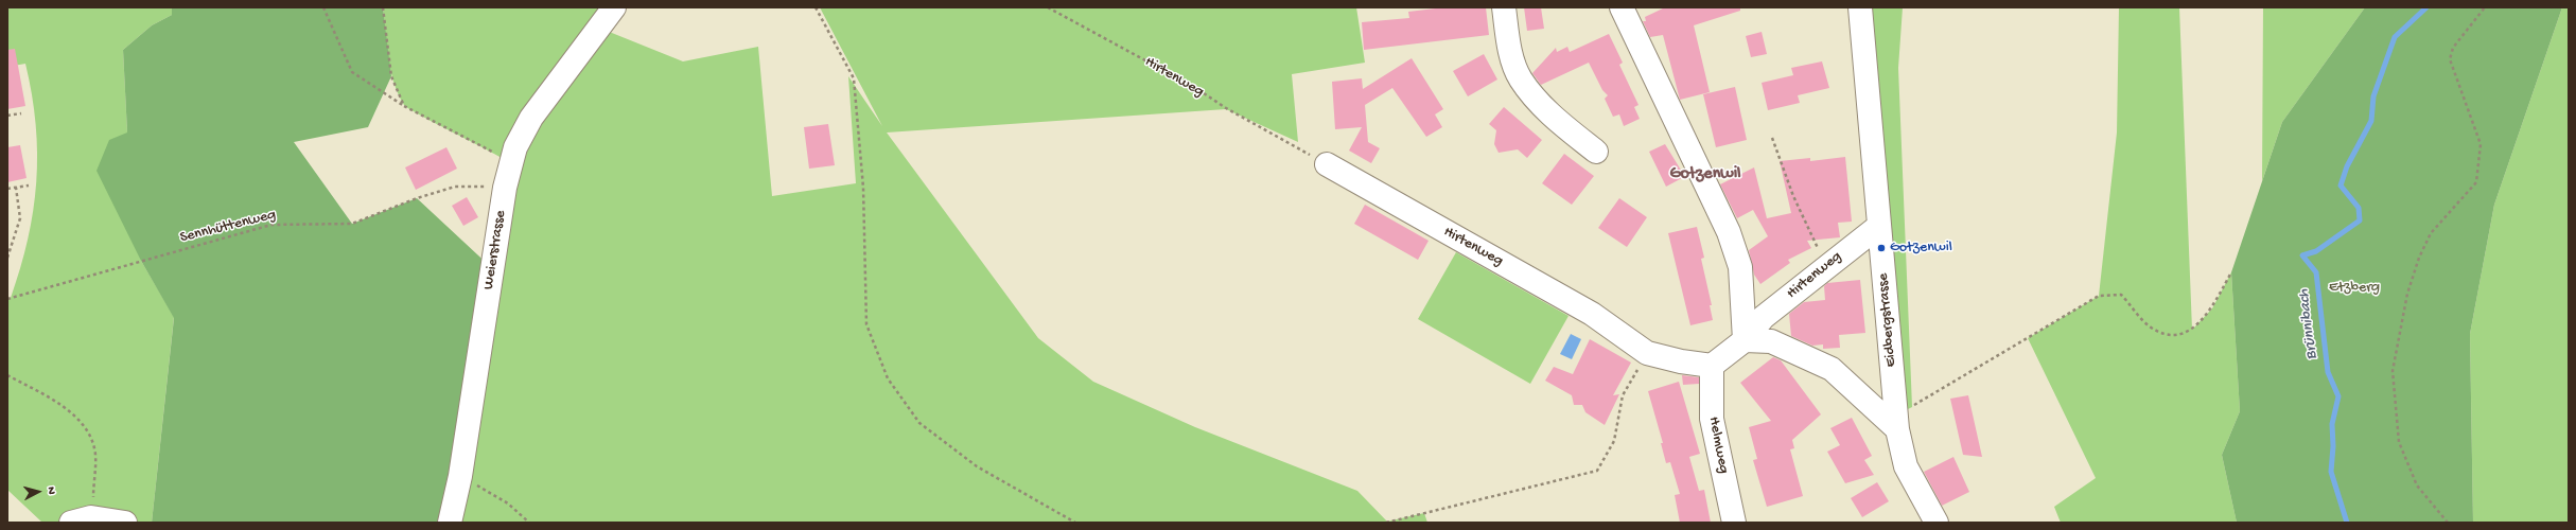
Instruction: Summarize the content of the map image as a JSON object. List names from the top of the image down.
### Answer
{
  "streets": {
    "street": [
      "Hirtenweg",
      "Weierstrasse",
      "Eidbergstrasse",
      "Helmweg"
    ],
    "path": ["Sennhüttenweg"]
  },
  "crossings": [
    ["Hirtenweg", "Eidbergstrasse"],
    ["Hirtenweg", "Helmweg"],
    ["Sennhüttenweg", "Weierstrasse"]
  ],
  "districts": ["Gotzenwil"],
  "water": ["Brünnibach"],
  "parks": ["Etzberg"],
  "places": ["Gotzenwil"],
  "north": "right"
}
